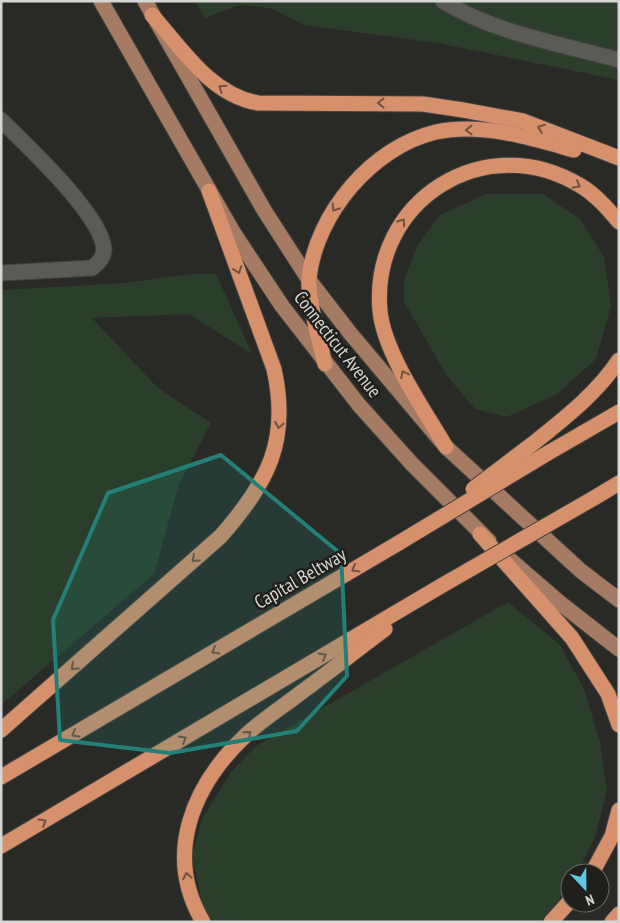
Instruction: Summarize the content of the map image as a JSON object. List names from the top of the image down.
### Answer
{
  "streets": {
    "highway": ["Capital Beltway"],
    "main road": ["Connecticut Avenue"]
  },
  "north": "bottom"
}
